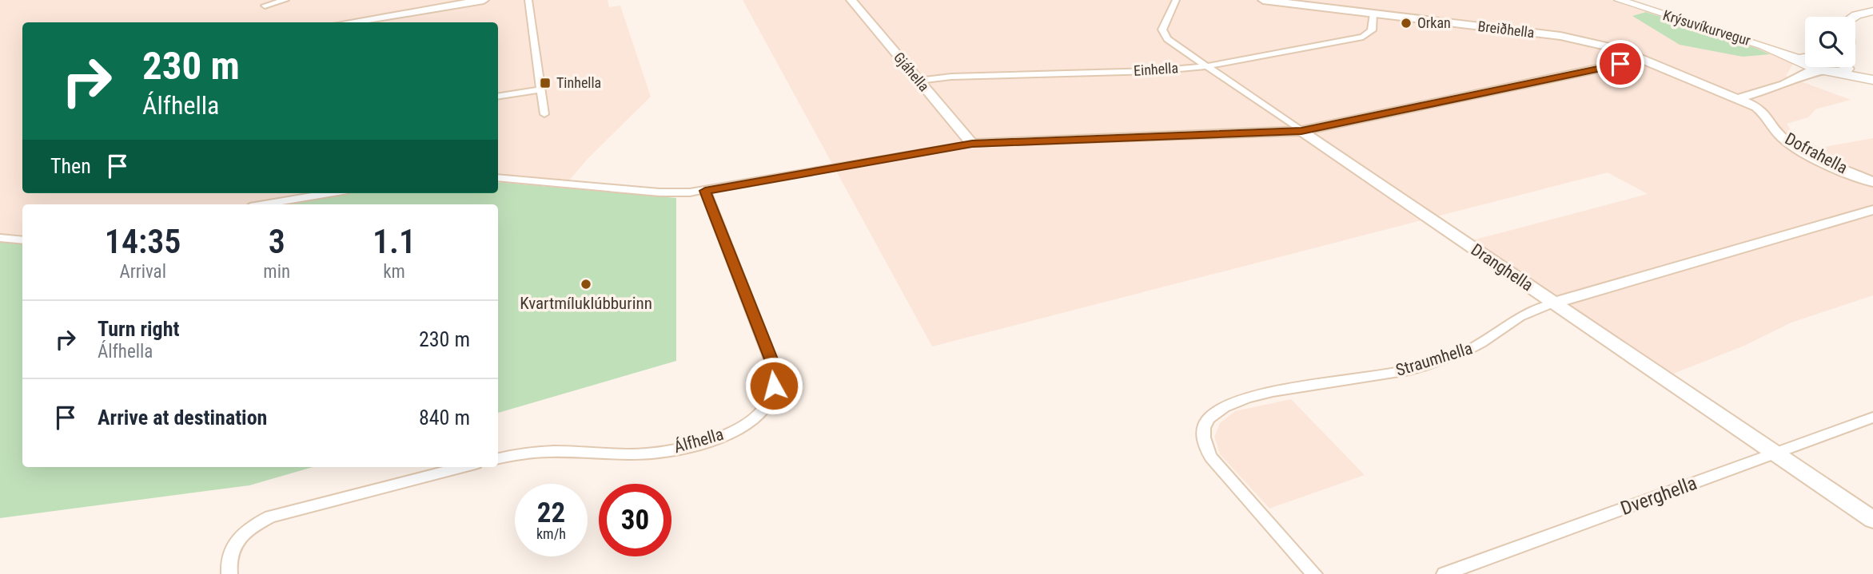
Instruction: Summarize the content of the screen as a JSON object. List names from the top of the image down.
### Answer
{
  "streets": {
    "main road": ["Krýsuvíkurvegur"],
    "street": [
      "Breiðhella",
      "Einhella",
      "Gjáhella",
      "Dofrahella",
      "Dranghella",
      "Straumhella",
      "Álfhella",
      "Dverghella"
    ]
  },
  "crossings": [
    ["Breiðhella", "Einhella"],
    ["Breiðhella", "Dofrahella"],
    ["Einhella", "Gjáhella"],
    ["Einhella", "Dranghella"],
    ["Dranghella", "Straumhella"],
    ["Dranghella", "Dverghella"]
  ],
  "places": {
    "other": ["Orkan", "Kvartmíluklúbburinn"],
    "transit": ["Tinhella"]
  },
  "page": {
    "turn": ["230 m", "Álfhella"],
    "then": "Then",
    "eta": [
      "14:35",
      "Arrival",
      "3",
      "min",
      "1.1",
      "km"
    ],
    "list": [
      {
        "name": "Turn right",
        "note": "Álfhella",
        "value": "230 m"
      },
      {
        "name": "Arrive at destination",
        "value": "840 m"
      }
    ],
    "speed": "22 km/h",
    "limit": "30"
  }
}
